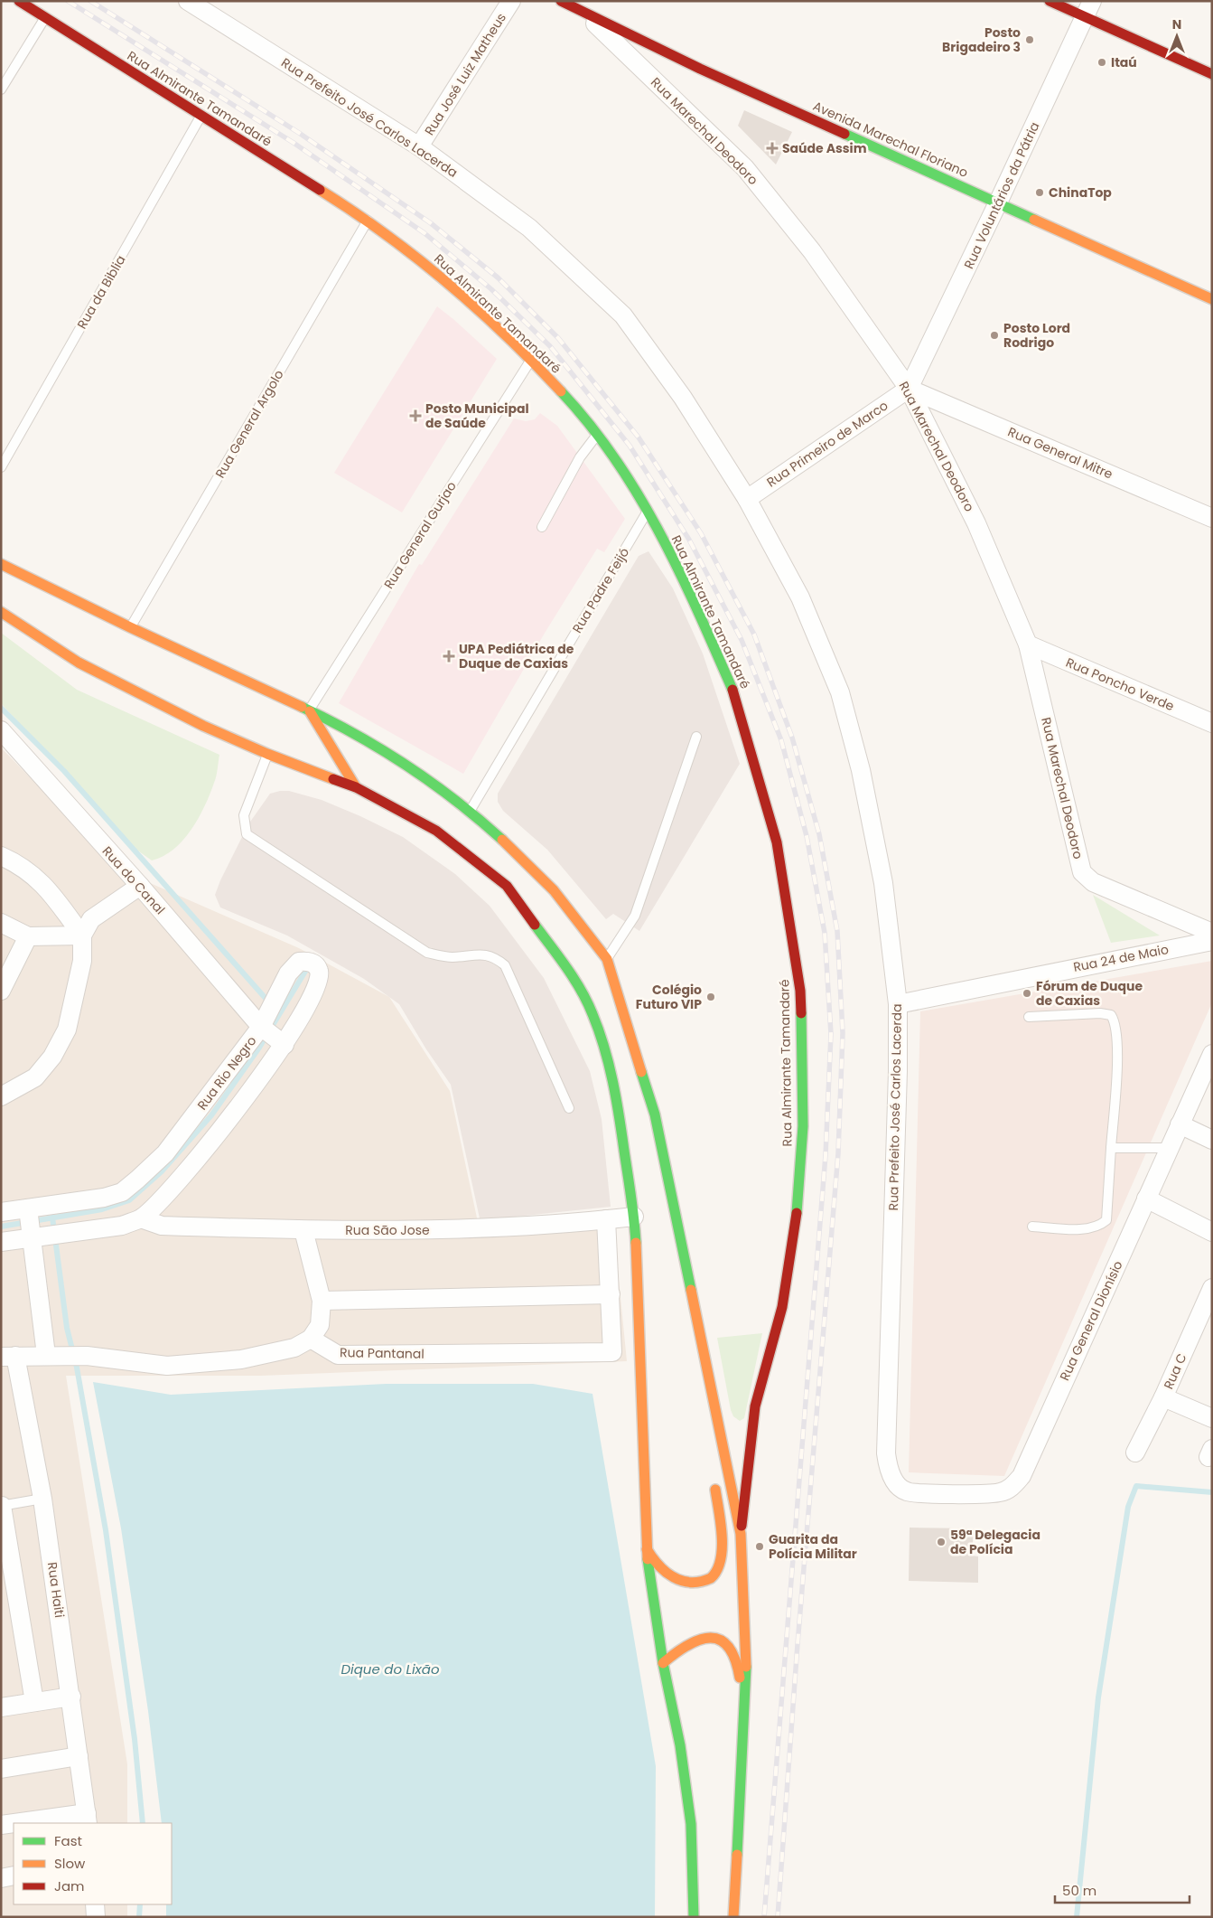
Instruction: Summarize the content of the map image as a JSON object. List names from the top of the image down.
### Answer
{
  "streets": {
    "main road": ["Rua Almirante Tamandaré", "Avenida Marechal Floriano"],
    "street": [
      "Rua José Luiz Matheus",
      "Rua Prefeito José Carlos Lacerda",
      "Rua Marechal Deodoro",
      "Rua Voluntários da Pátria",
      "Rua Primeiro de Marco",
      "Rua General Mitre",
      "Rua Poncho Verde",
      "Rua do Canal",
      "Rua 24 de Maio",
      "Rua Rio Negro",
      "Rua Sāo Jose",
      "Rua General Dionísio",
      "Rua Pantanal",
      "Rua C",
      "Rua Haiti"
    ],
    "lane": [
      "Rua da Biblia",
      "Rua General Argolo",
      "Rua General Gurjao",
      "Rua Padre Feijó"
    ]
  },
  "crossings": [
    ["Rua José Luiz Matheus", "Rua Prefeito José Carlos Lacerda"],
    ["Rua Almirante Tamandaré", "Rua da Biblia"],
    ["Rua Almirante Tamandaré", "Rua General Argolo"],
    ["Rua Almirante Tamandaré", "Rua General Gurjao"],
    ["Rua Almirante Tamandaré", "Rua Padre Feijó"],
    ["Rua Prefeito José Carlos Lacerda", "Rua Primeiro de Marco"],
    ["Rua Prefeito José Carlos Lacerda", "Rua 24 de Maio"],
    ["Rua Prefeito José Carlos Lacerda", "Rua General Dionísio"],
    ["Rua Marechal Deodoro", "Avenida Marechal Floriano"],
    ["Rua Marechal Deodoro", "Rua Voluntários da Pátria"],
    ["Rua Marechal Deodoro", "Rua Primeiro de Marco"],
    ["Rua Marechal Deodoro", "Rua General Mitre"],
    ["Rua Marechal Deodoro", "Rua Poncho Verde"],
    ["Avenida Marechal Floriano", "Rua Voluntários da Pátria"],
    ["Rua Voluntários da Pátria", "Rua Primeiro de Marco"],
    ["Rua Voluntários da Pátria", "Rua General Mitre"],
    ["Rua Primeiro de Marco", "Rua General Mitre"],
    ["Rua do Canal", "Rua Rio Negro"],
    ["Rua Sāo Jose", "Rua Pantanal"]
  ],
  "water": ["Dique do Lixão"],
  "places": {
    "other": [
      "Posto Brigadeiro 3",
      "Itaú",
      "ChinaTop",
      "Posto Lord Rodrigo",
      "Fórum de Duque de Caxias",
      "Colégio Futuro VIP",
      "59ª Delegacia de Polícia",
      "Guarita da Polícia Militar"
    ],
    "health": ["Saúde Assim", "Posto Municipal de Saúde", "UPA Pediátrica de Duque de Caxias"]
  },
  "legend": ["Fast", "Slow", "Jam"],
  "scale_bar": "50 m",
  "north": "top"
}
